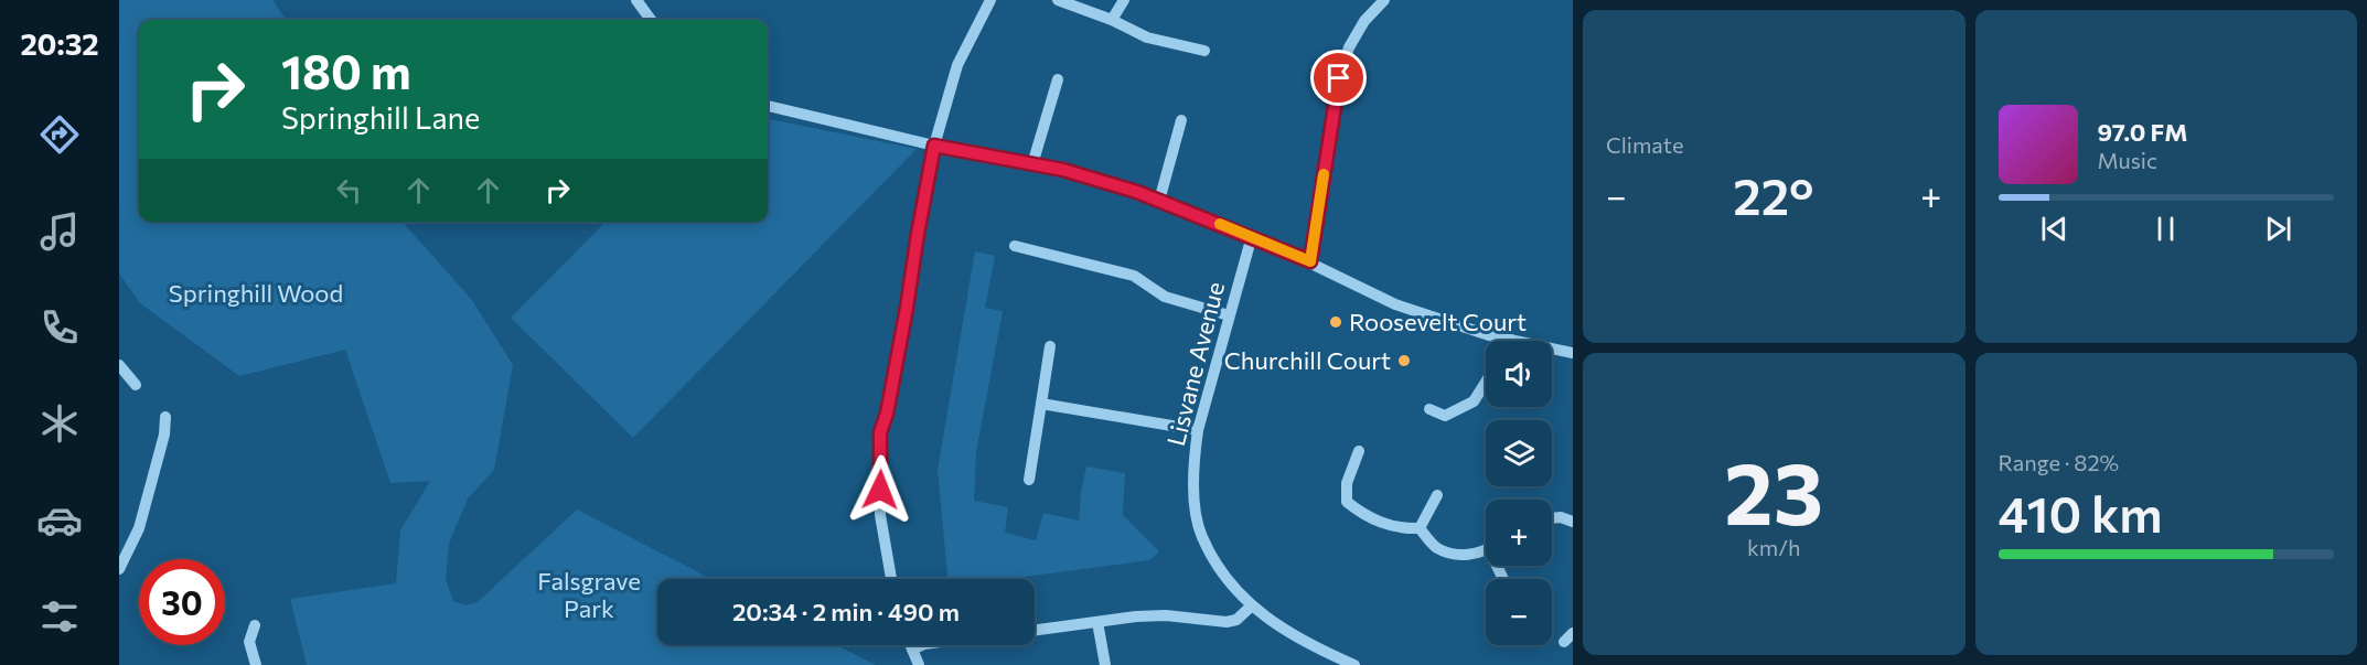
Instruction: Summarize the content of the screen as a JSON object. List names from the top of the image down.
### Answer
{
  "streets": {
    "street": ["Lisvane Avenue"]
  },
  "parks": ["Springhill Wood", "Falsgrave Park"],
  "places": ["Roosevelt Court", "Churchill Court"],
  "page": {
    "tabs": "20:32",
    "tile": [
      "Climate",
      ["23", "km/h"],
      ["Range · 82%", "410 km"]
    ],
    "turn": ["180 m", "Springhill Lane"],
    "song": ["97.0 FM", "Music"],
    "heat": ["−", "22°", "+"],
    "map_buttons": ["+", "−"],
    "limit": "30",
    "trip": "20:34 · 2 min · 490 m"
  }
}
